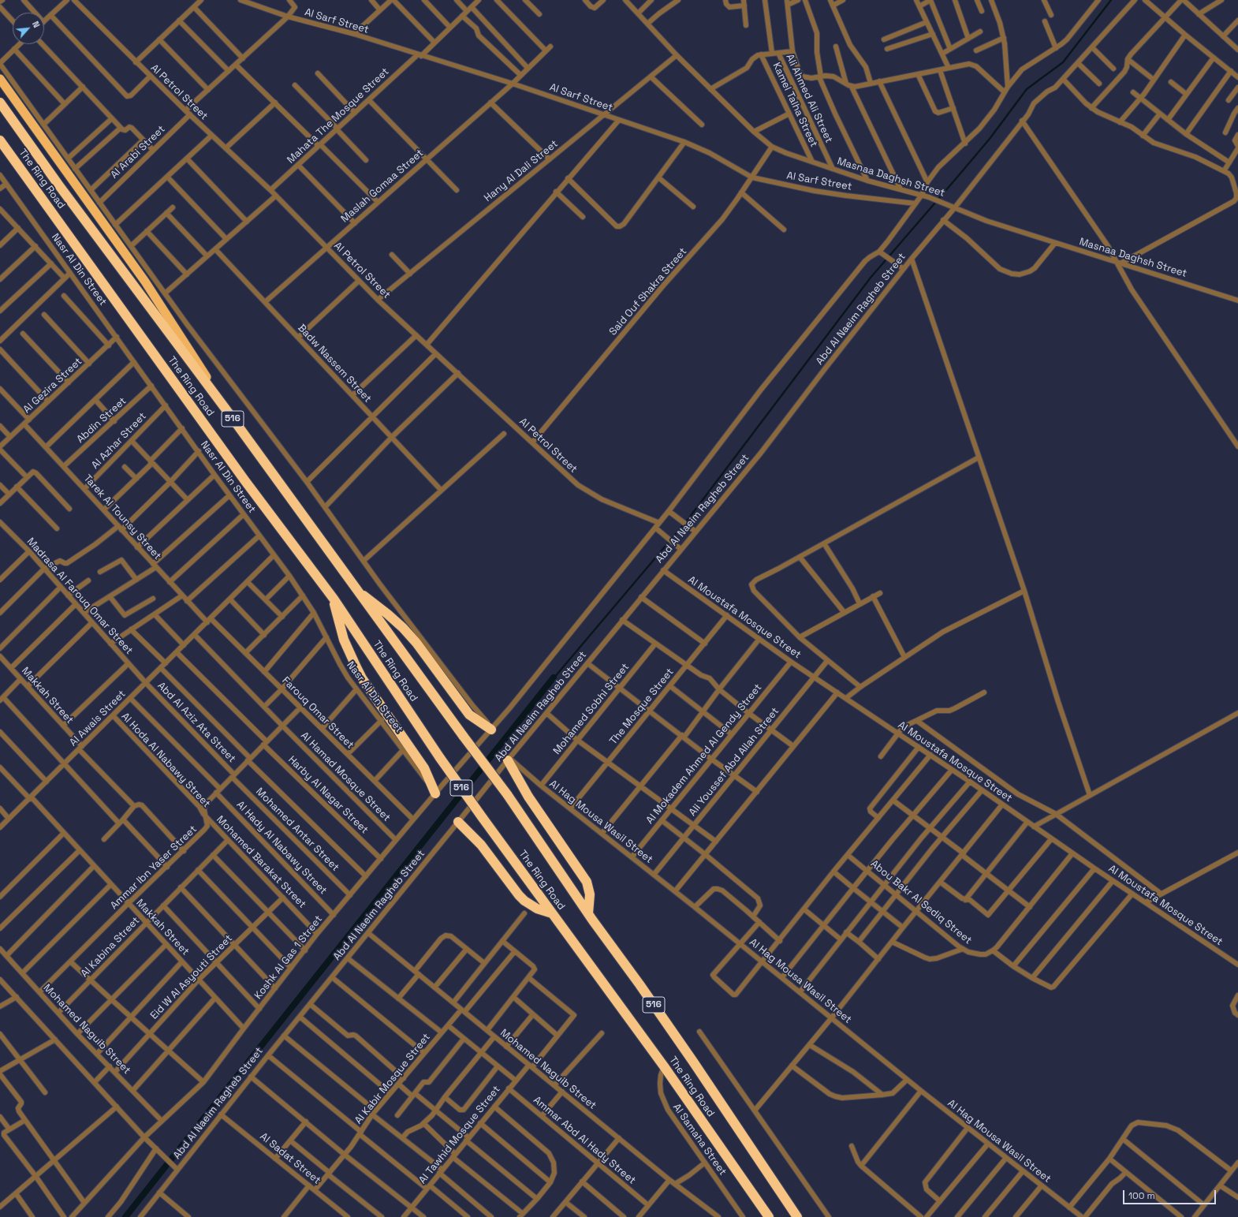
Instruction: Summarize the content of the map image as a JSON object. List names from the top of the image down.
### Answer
{
  "streets": {
    "highway": ["The Ring Road", "516"],
    "street": [
      "Al Sarf Street",
      "Al Petrol Street",
      "Ali Ahmed Ali Street",
      "Kamel Talha Street",
      "Mahata The Mosque Street",
      "Al Arabi Street",
      "Hany Al Dali Street",
      "Masnaa Daghsh Street",
      "Maslah Gomaa Street",
      "Nasr Al Din Street",
      "Said Ouf Shakra Street",
      "Abd Al Naeim Ragheb Street",
      "Badw Nassem Street",
      "Al Gezira Street",
      "Abdin Street",
      "Al Azhar Street",
      "Tarek Al Tounsy Street",
      "Madrasa Al Farouq Omar Street",
      "Al Moustafa Mosque Street",
      "Makkah Street",
      "The Mosque Street",
      "Mohamed Sobhi Street",
      "Farouq Omar Street",
      "Al Awais Street",
      "Abd Al Aziz Ata Street",
      "Al Mokadem Ahmed Al Gendy Street",
      "Al Hoda Al Nabawy Street",
      "Ali Youssef Abd Allah Street",
      "Al Hamad Mosque Street",
      "Harby Al Nagar Street",
      "Al Hag Mousa Wasil Street",
      "Mohamed Antar Street",
      "Al Hady Al Nabawy Street",
      "Mohamed Barakat Street",
      "Ammar Ibn Yaser Street",
      "Abou Bakr Al Sediq Street",
      "Al Kabina Street",
      "Koshk Al Gas 1 Street",
      "Eid W Al Asyouti Street",
      "Mohamed Naguib Street",
      "Al Kabir Mosque Street",
      "Al Tawhid Mosque Street",
      "Al Samaha Street",
      "Ammar Abd Al Hady Street",
      "Al Sadat Street"
    ]
  },
  "crossings": [
    ["Al Sarf Street", "Mahata The Mosque Street"],
    ["Al Sarf Street", "Hany Al Dali Street"],
    ["Al Sarf Street", "Maslah Gomaa Street"],
    ["Al Sarf Street", "Said Ouf Shakra Street"],
    ["Al Sarf Street", "Abd Al Naeim Ragheb Street"],
    ["Al Petrol Street", "Mahata The Mosque Street"],
    ["Al Petrol Street", "Al Arabi Street"],
    ["Al Petrol Street", "Hany Al Dali Street"],
    ["Al Petrol Street", "Maslah Gomaa Street"],
    ["Al Petrol Street", "Said Ouf Shakra Street"],
    ["Al Petrol Street", "Abd Al Naeim Ragheb Street"],
    ["Ali Ahmed Ali Street", "Masnaa Daghsh Street"],
    ["Kamel Talha Street", "Masnaa Daghsh Street"],
    ["Hany Al Dali Street", "Masnaa Daghsh Street"],
    ["Masnaa Daghsh Street", "Said Ouf Shakra Street"],
    ["Masnaa Daghsh Street", "Abd Al Naeim Ragheb Street"],
    ["The Ring Road", "Al Samaha Street"],
    ["Maslah Gomaa Street", "Badw Nassem Street"],
    ["Nasr Al Din Street", "Al Gezira Street"],
    ["Nasr Al Din Street", "Abdin Street"],
    ["Nasr Al Din Street", "Al Azhar Street"],
    ["Nasr Al Din Street", "Al Awais Street"],
    ["Nasr Al Din Street", "Koshk Al Gas 1 Street"],
    ["Abd Al Naeim Ragheb Street", "Al Moustafa Mosque Street"],
    ["Abd Al Naeim Ragheb Street", "Al Hag Mousa Wasil Street"],
    ["Abd Al Naeim Ragheb Street", "Koshk Al Gas 1 Street"],
    ["Abd Al Naeim Ragheb Street", "Mohamed Naguib Street"],
    ["Abd Al Naeim Ragheb Street", "Al Sadat Street"],
    ["Al Gezira Street", "Tarek Al Tounsy Street"],
    ["Abdin Street", "Tarek Al Tounsy Street"],
    ["Al Azhar Street", "Tarek Al Tounsy Street"],
    ["Tarek Al Tounsy Street", "Farouq Omar Street"],
    ["Tarek Al Tounsy Street", "Al Awais Street"],
    ["Madrasa Al Farouq Omar Street", "Al Awais Street"],
    ["Madrasa Al Farouq Omar Street", "Abd Al Aziz Ata Street"],
    ["Al Moustafa Mosque Street", "The Mosque Street"],
    ["Al Moustafa Mosque Street", "Al Mokadem Ahmed Al Gendy Street"],
    ["Al Moustafa Mosque Street", "Ali Youssef Abd Allah Street"],
    ["Makkah Street", "Al Awais Street"],
    ["Makkah Street", "Ammar Ibn Yaser Street"],
    ["Makkah Street", "Al Kabina Street"],
    ["Makkah Street", "Koshk Al Gas 1 Street"],
    ["Makkah Street", "Eid W Al Asyouti Street"],
    ["The Mosque Street", "Al Hag Mousa Wasil Street"],
    ["Mohamed Sobhi Street", "Al Hag Mousa Wasil Street"],
    ["Farouq Omar Street", "Al Awais Street"],
    ["Farouq Omar Street", "Ammar Ibn Yaser Street"],
    ["Farouq Omar Street", "Koshk Al Gas 1 Street"],
    ["Al Awais Street", "Abd Al Aziz Ata Street"],
    ["Al Awais Street", "Al Hoda Al Nabawy Street"],
    ["Al Awais Street", "Al Hamad Mosque Street"],
    ["Al Awais Street", "Harby Al Nagar Street"],
    ["Al Awais Street", "Al Hady Al Nabawy Street"],
    ["Abd Al Aziz Ata Street", "Mohamed Antar Street"],
    ["Abd Al Aziz Ata Street", "Ammar Ibn Yaser Street"],
    ["Al Mokadem Ahmed Al Gendy Street", "Al Hag Mousa Wasil Street"],
    ["Al Hoda Al Nabawy Street", "Mohamed Barakat Street"],
    ["Al Hoda Al Nabawy Street", "Ammar Ibn Yaser Street"],
    ["Ali Youssef Abd Allah Street", "Al Hag Mousa Wasil Street"],
    ["Al Hamad Mosque Street", "Ammar Ibn Yaser Street"],
    ["Al Hamad Mosque Street", "Koshk Al Gas 1 Street"],
    ["Harby Al Nagar Street", "Ammar Ibn Yaser Street"],
    ["Harby Al Nagar Street", "Koshk Al Gas 1 Street"],
    ["Mohamed Antar Street", "Ammar Ibn Yaser Street"],
    ["Mohamed Antar Street", "Koshk Al Gas 1 Street"],
    ["Al Hady Al Nabawy Street", "Ammar Ibn Yaser Street"],
    ["Al Hady Al Nabawy Street", "Koshk Al Gas 1 Street"],
    ["Mohamed Barakat Street", "Ammar Ibn Yaser Street"],
    ["Mohamed Barakat Street", "Al Kabina Street"],
    ["Mohamed Barakat Street", "Koshk Al Gas 1 Street"],
    ["Mohamed Barakat Street", "Eid W Al Asyouti Street"],
    ["Ammar Ibn Yaser Street", "Mohamed Naguib Street"],
    ["Al Kabina Street", "Mohamed Naguib Street"],
    ["Koshk Al Gas 1 Street", "Mohamed Naguib Street"],
    ["Eid W Al Asyouti Street", "Mohamed Naguib Street"],
    ["Mohamed Naguib Street", "Al Kabir Mosque Street"],
    ["Mohamed Naguib Street", "Al Tawhid Mosque Street"],
    ["Al Kabir Mosque Street", "Al Sadat Street"],
    ["Al Tawhid Mosque Street", "Ammar Abd Al Hady Street"]
  ],
  "scale_bar": "100 m",
  "north": "top right"
}
